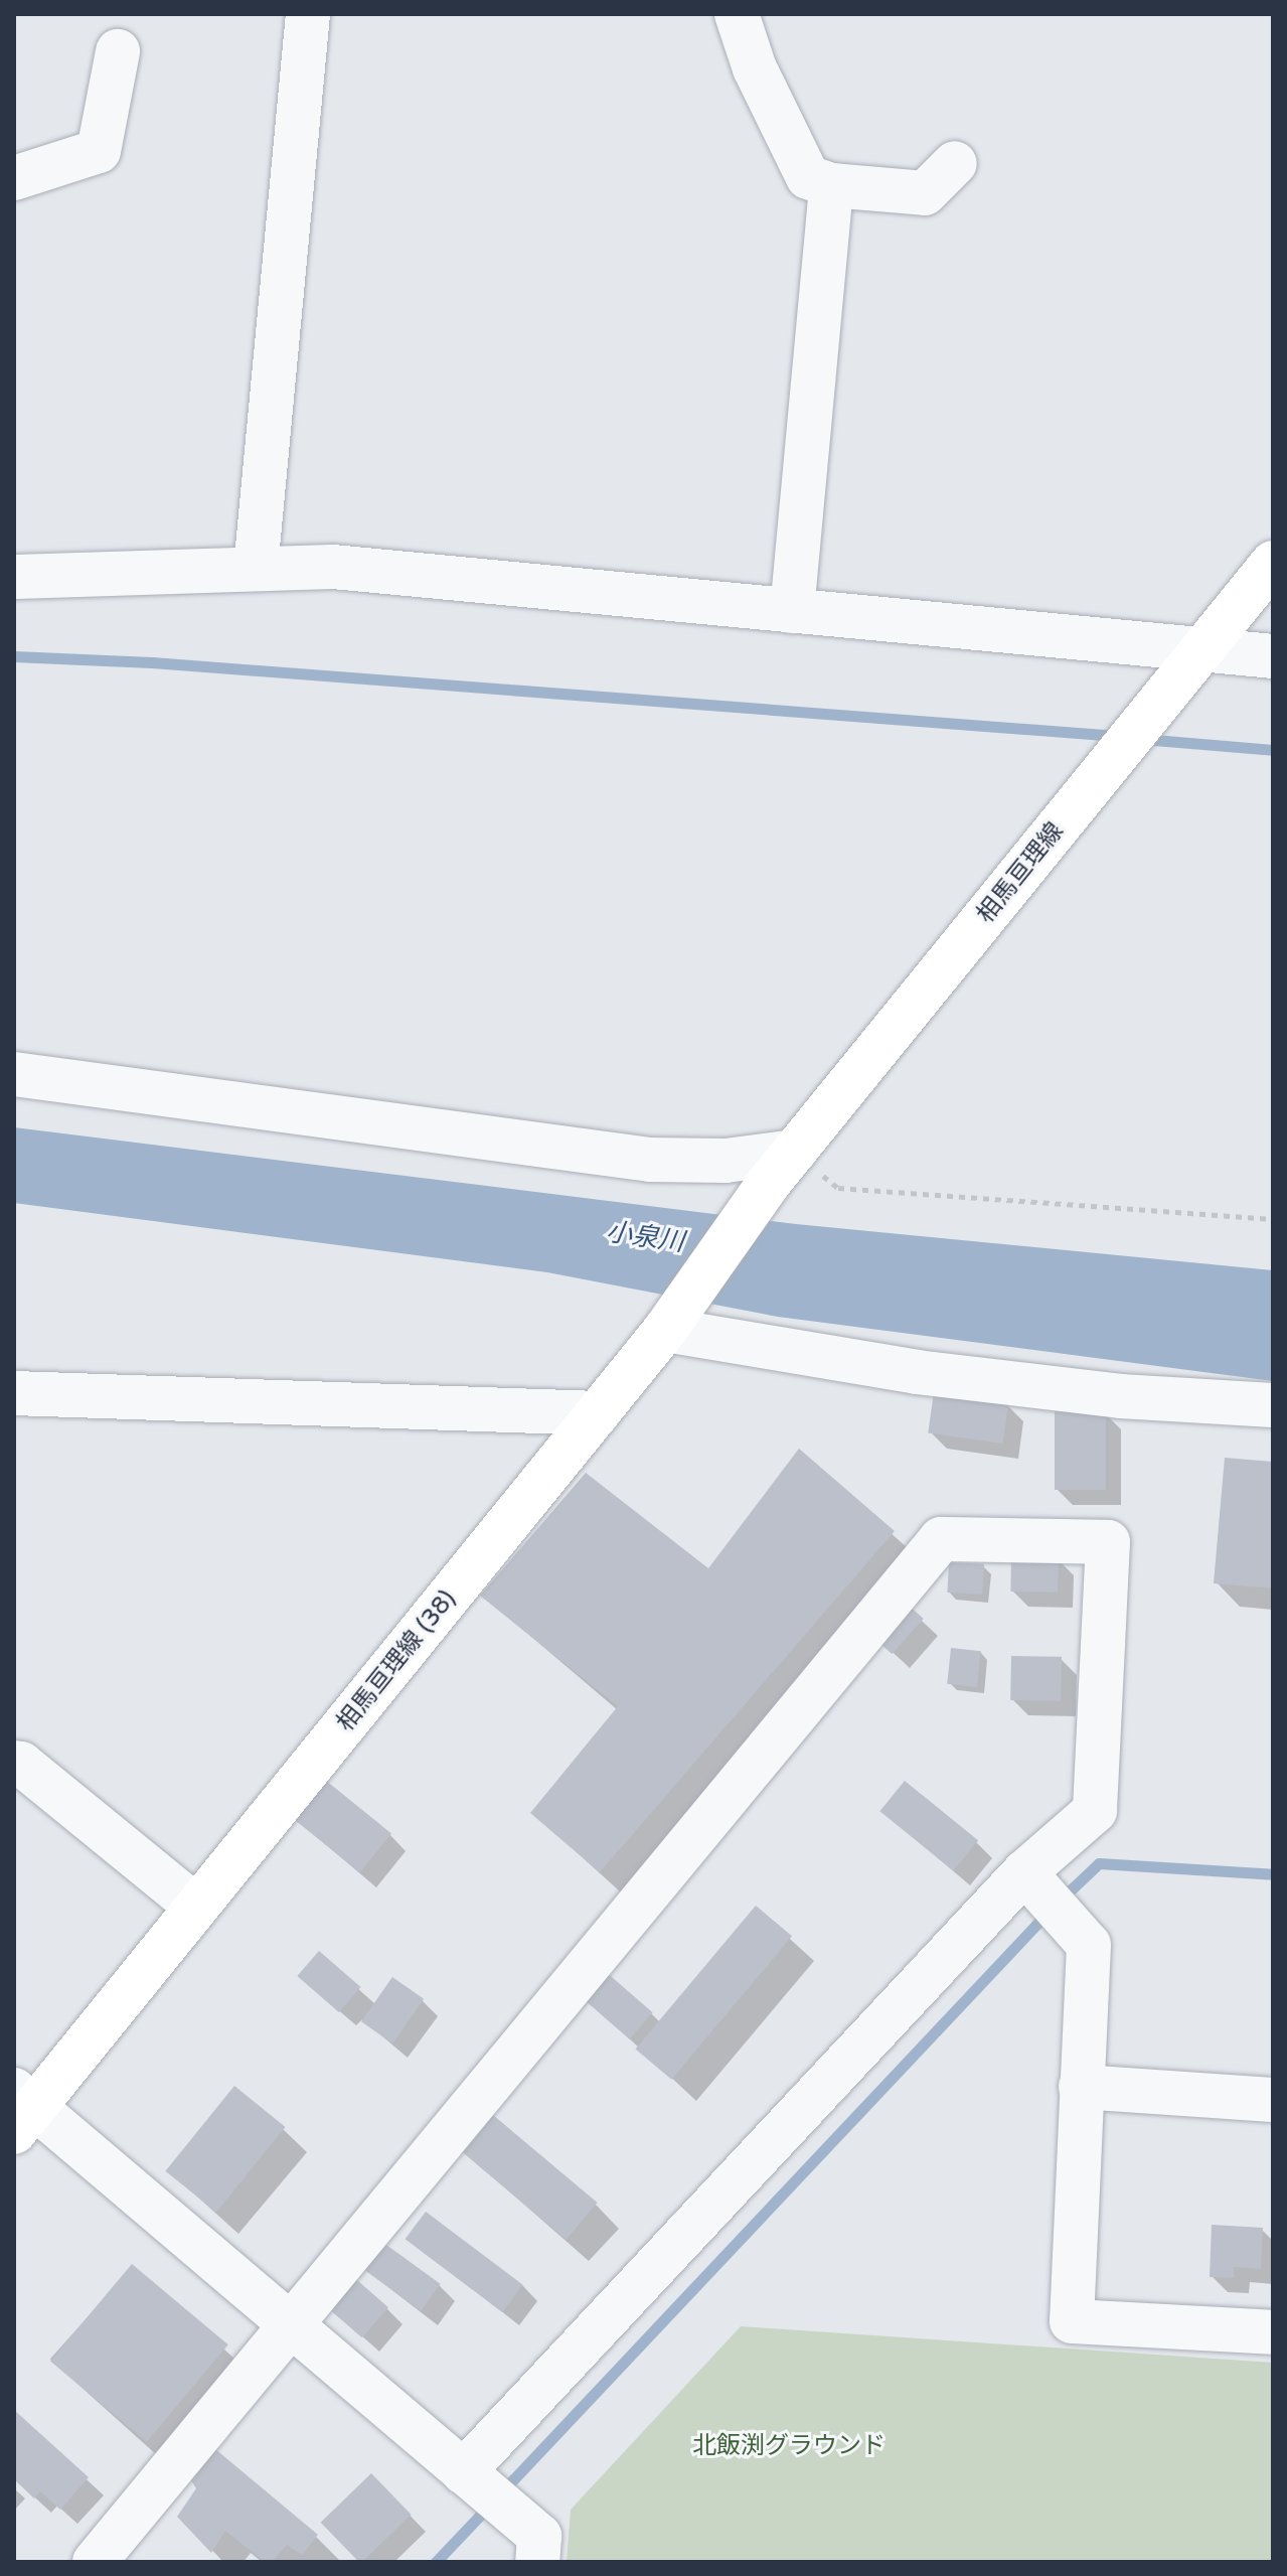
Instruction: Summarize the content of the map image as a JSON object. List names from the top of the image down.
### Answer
{
  "streets": {
    "main road": ["相馬亘理線", "相馬亘理線 (38)"]
  },
  "crossings": [
    ["相馬亘理線", "相馬亘理線 (38)"]
  ],
  "water": ["小泉川"],
  "parks": ["北飯渕グラウンド"]
}
